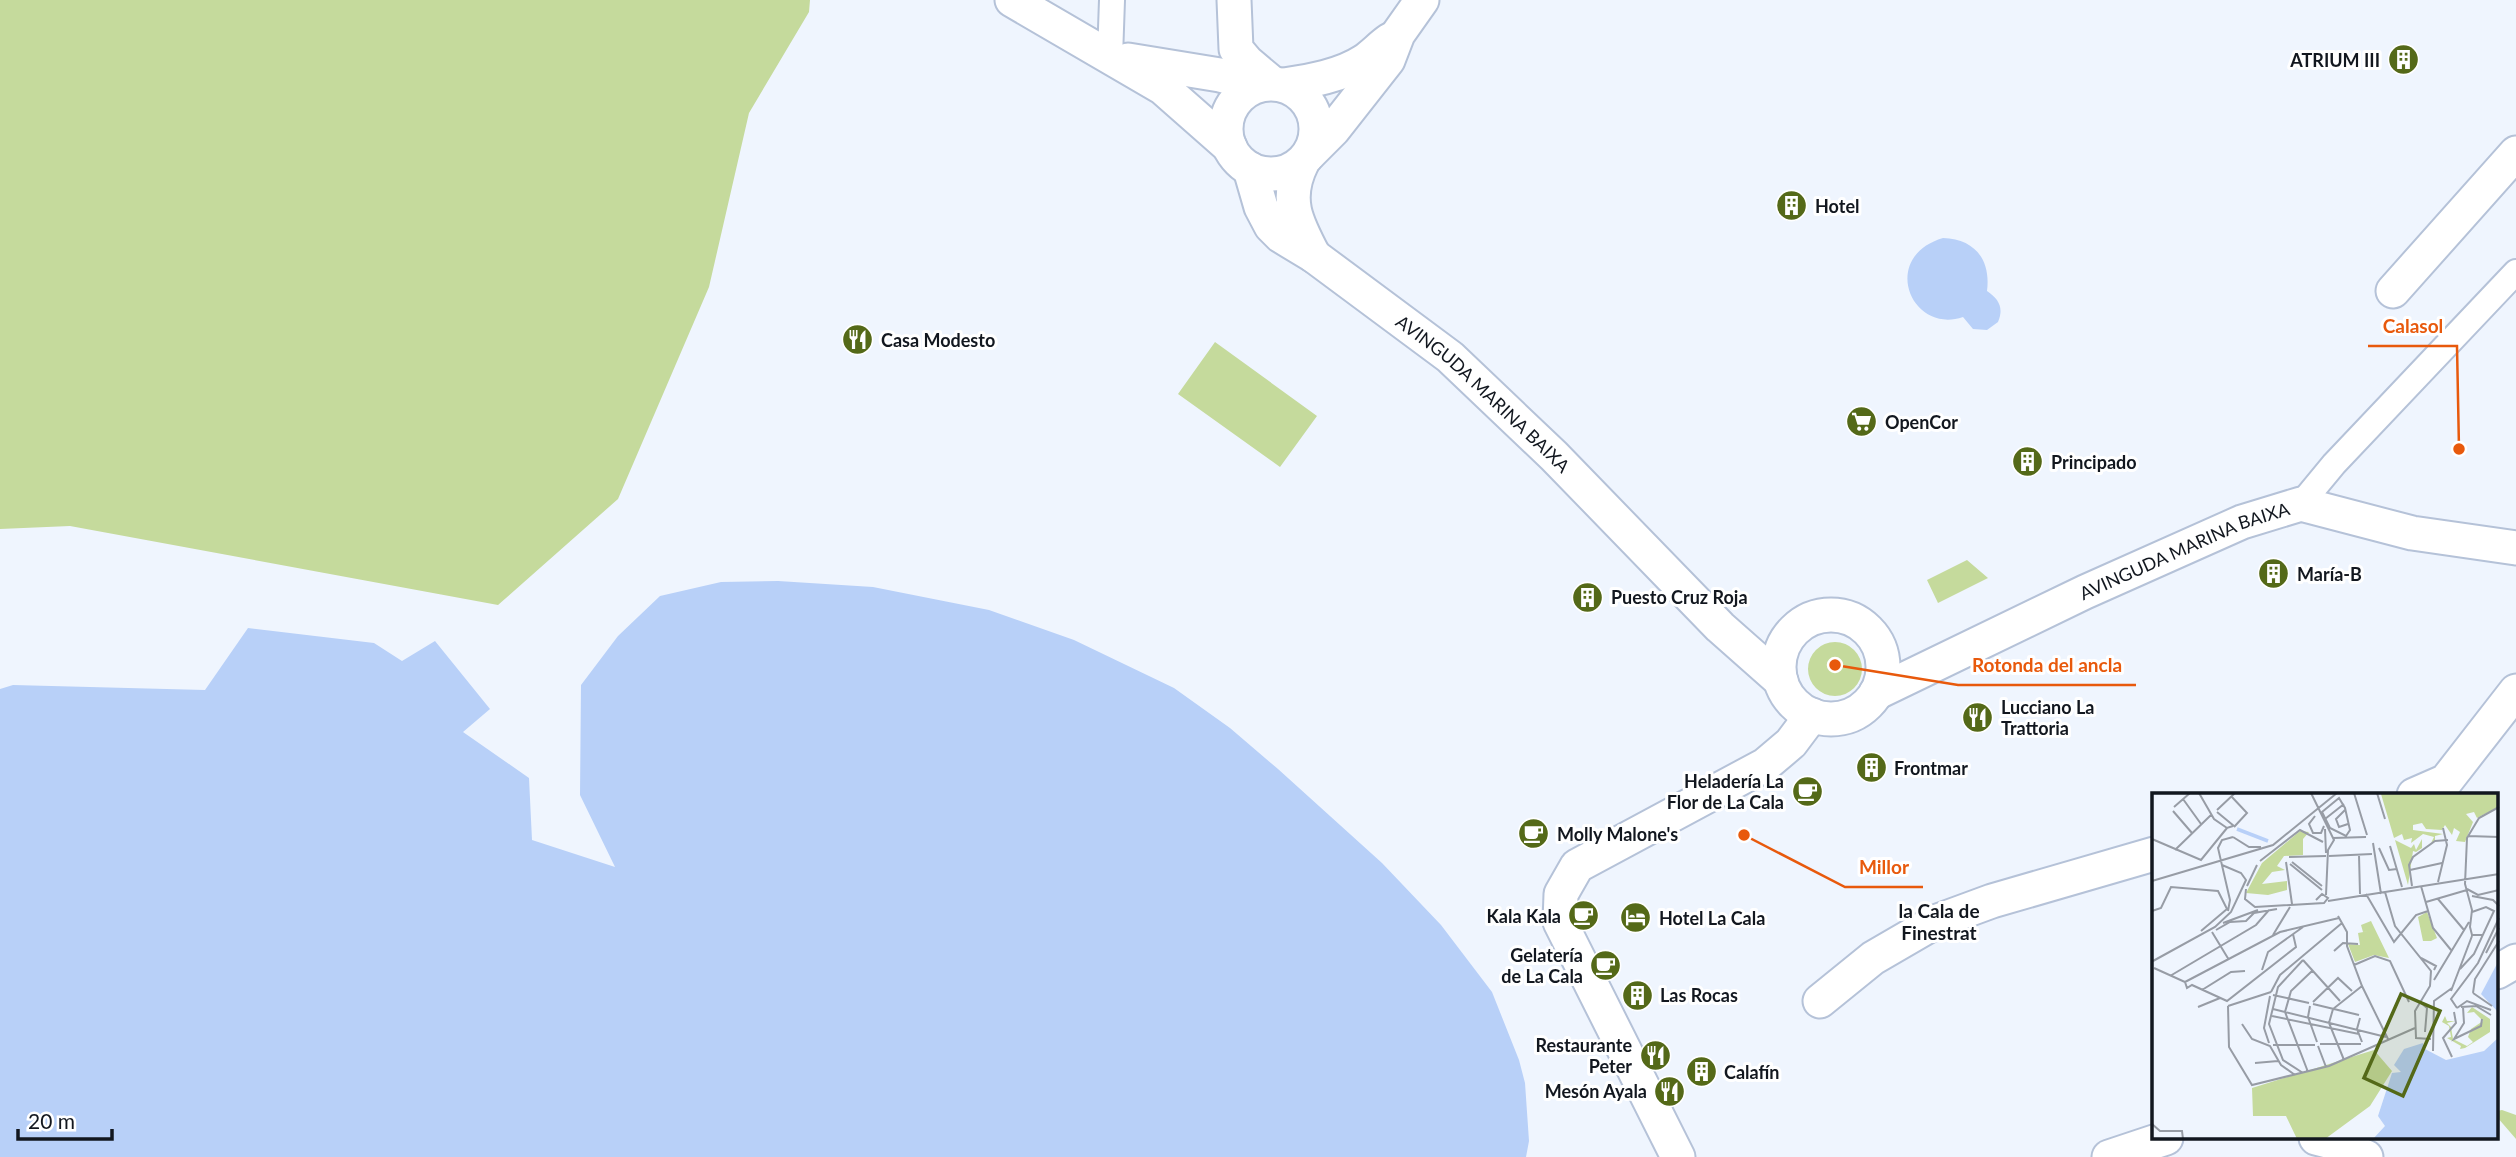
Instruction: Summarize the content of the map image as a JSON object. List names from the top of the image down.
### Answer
{
  "streets": {
    "street": ["AVINGUDA MARINA BAIXA"]
  },
  "districts": ["la Cala de Finestrat"],
  "places": {
    "building": [
      "ATRIUM III",
      "Hotel",
      "Principado",
      "María-B",
      "Puesto Cruz Roja",
      "Frontmar",
      "Las Rocas",
      "Calafín"
    ],
    "restaurant": [
      "Casa Modesto",
      "Lucciano La Trattoria",
      "Restaurante Peter",
      "Mesón Ayala"
    ],
    "supermarket": ["OpenCor"],
    "other": ["Calasol", "Rotonda del ancla", "Millor"],
    "cafe": [
      "Heladería La Flor de La Cala",
      "Molly Malone's",
      "Kala Kala",
      "Gelatería de La Cala"
    ],
    "hotel": ["Hotel La Cala"]
  },
  "scale_bar": "20 m"
}
